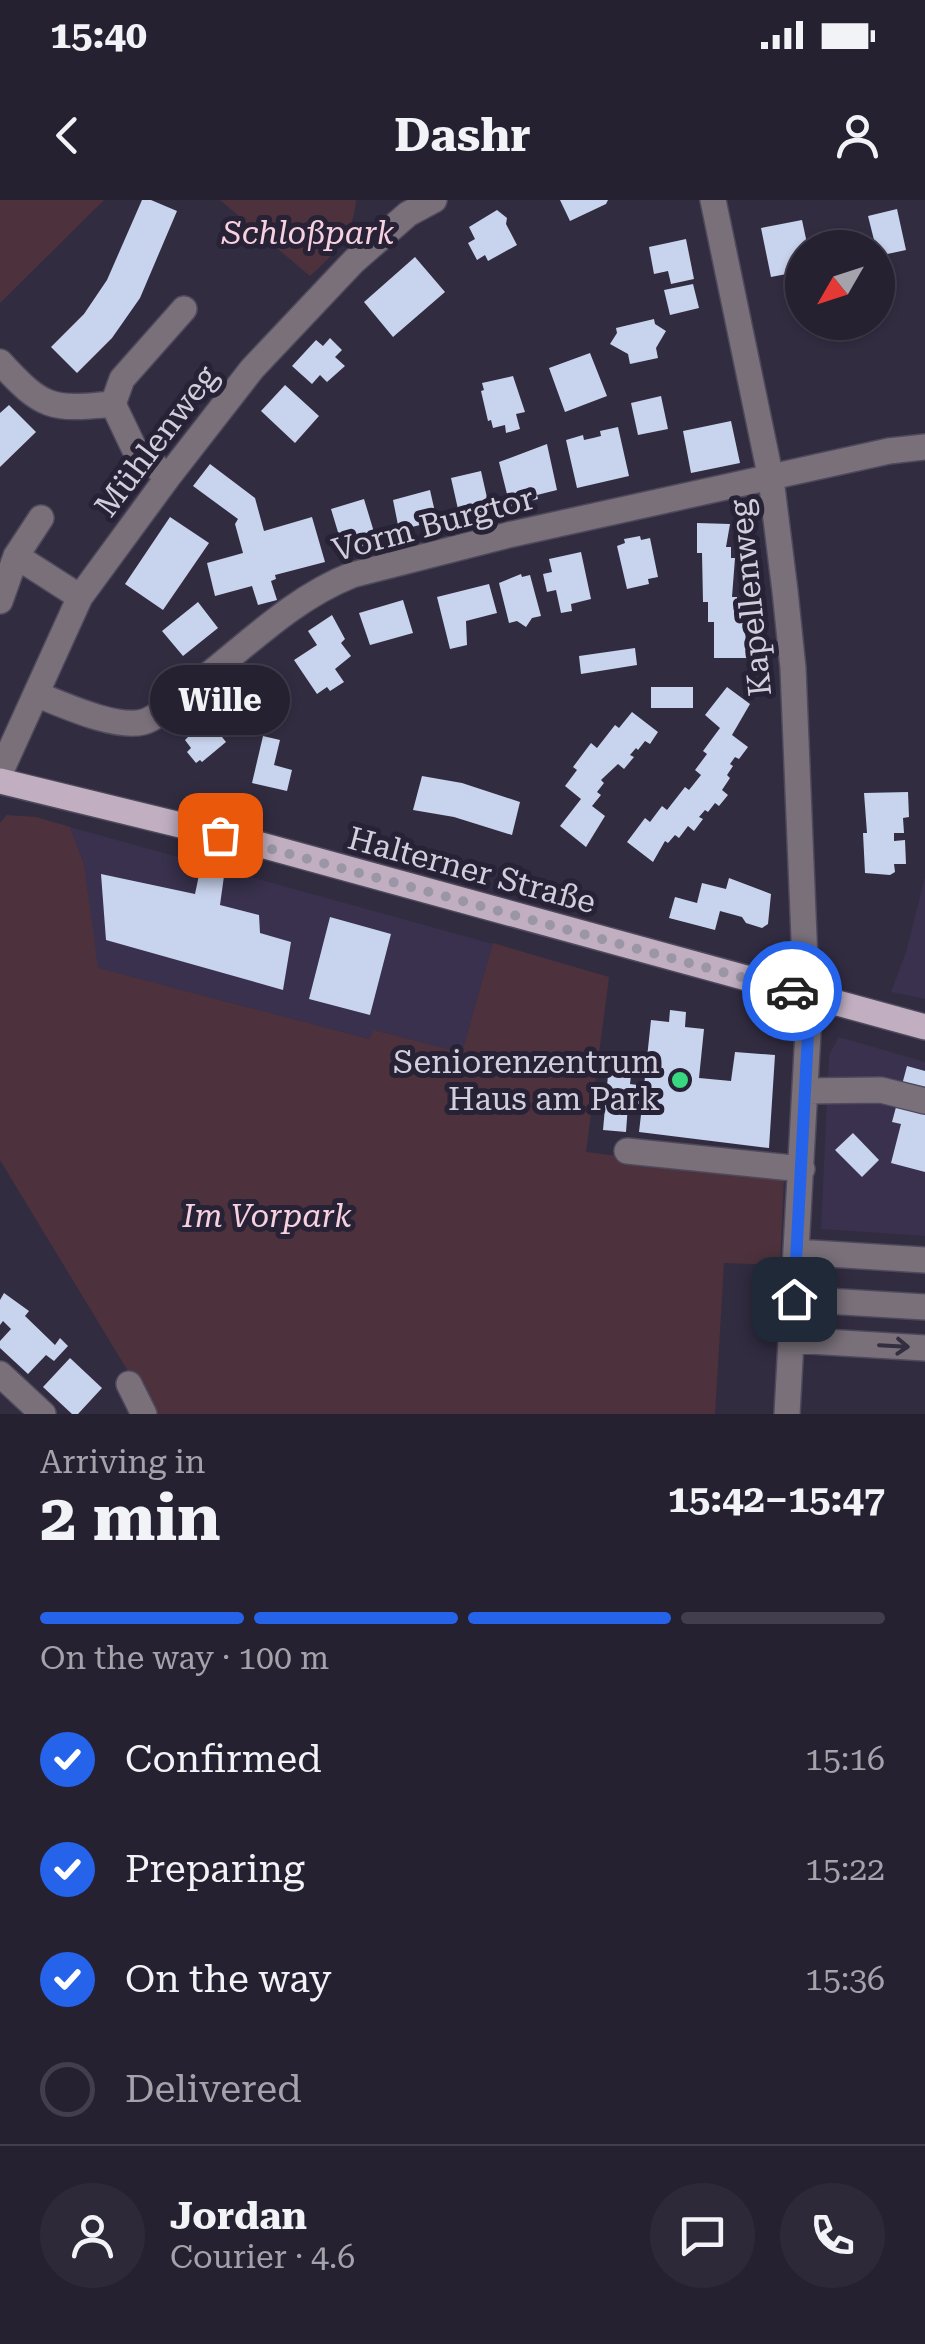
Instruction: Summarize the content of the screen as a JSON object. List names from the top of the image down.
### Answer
{
  "streets": {
    "main road": ["Halterner Straße"],
    "street": ["Mühlenweg", "Vorm Burgtor", "Kapellenweg"]
  },
  "crossings": [
    ["Mühlenweg", "Vorm Burgtor"],
    ["Vorm Burgtor", "Kapellenweg"],
    ["Kapellenweg", "Halterner Straße"]
  ],
  "parks": ["Schloßpark", "Im Vorpark"],
  "places": ["Wille", "Seniorenzentrum Haus am Park"],
  "north": "bottom left",
  "page": {
    "status": "15:40",
    "header": "Dashr",
    "bubble": "Wille",
    "heading": ["2 min", "Arriving in", "15:42–15:47"],
    "panel": ["Jordan", "Courier · 4.6"],
    "bar": "On the way · 100 m",
    "list": [
      ["Confirmed", "15:16"],
      ["Preparing", "15:22"],
      ["On the way", "15:36"],
      "Delivered"
    ]
  }
}
